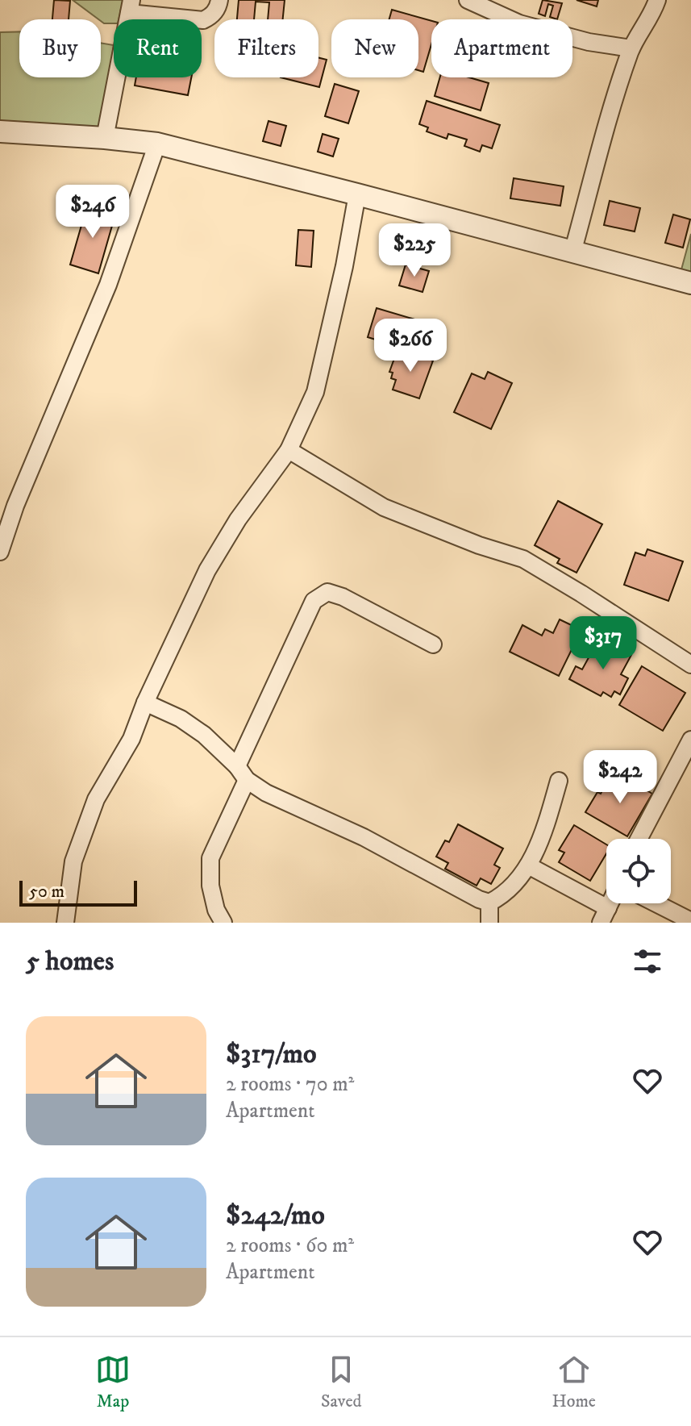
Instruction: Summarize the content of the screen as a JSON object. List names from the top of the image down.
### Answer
{
  "scale_bar": "50 m",
  "page": {
    "chip": [
      "Buy",
      "Rent",
      "Filters",
      "New",
      "Apartment"
    ],
    "price": [
      "$246",
      "$225",
      "$266",
      "$317",
      "$242"
    ],
    "scale": "50 m",
    "heading": "5 homes",
    "list": [
      {
        "name": "$317/mo",
        "note": "2 rooms · 70 m² · Apartment"
      },
      {
        "name": "$242/mo",
        "note": "2 rooms · 60 m² · Apartment"
      }
    ],
    "tabs": ["Map", "Saved", "Home"]
  }
}
